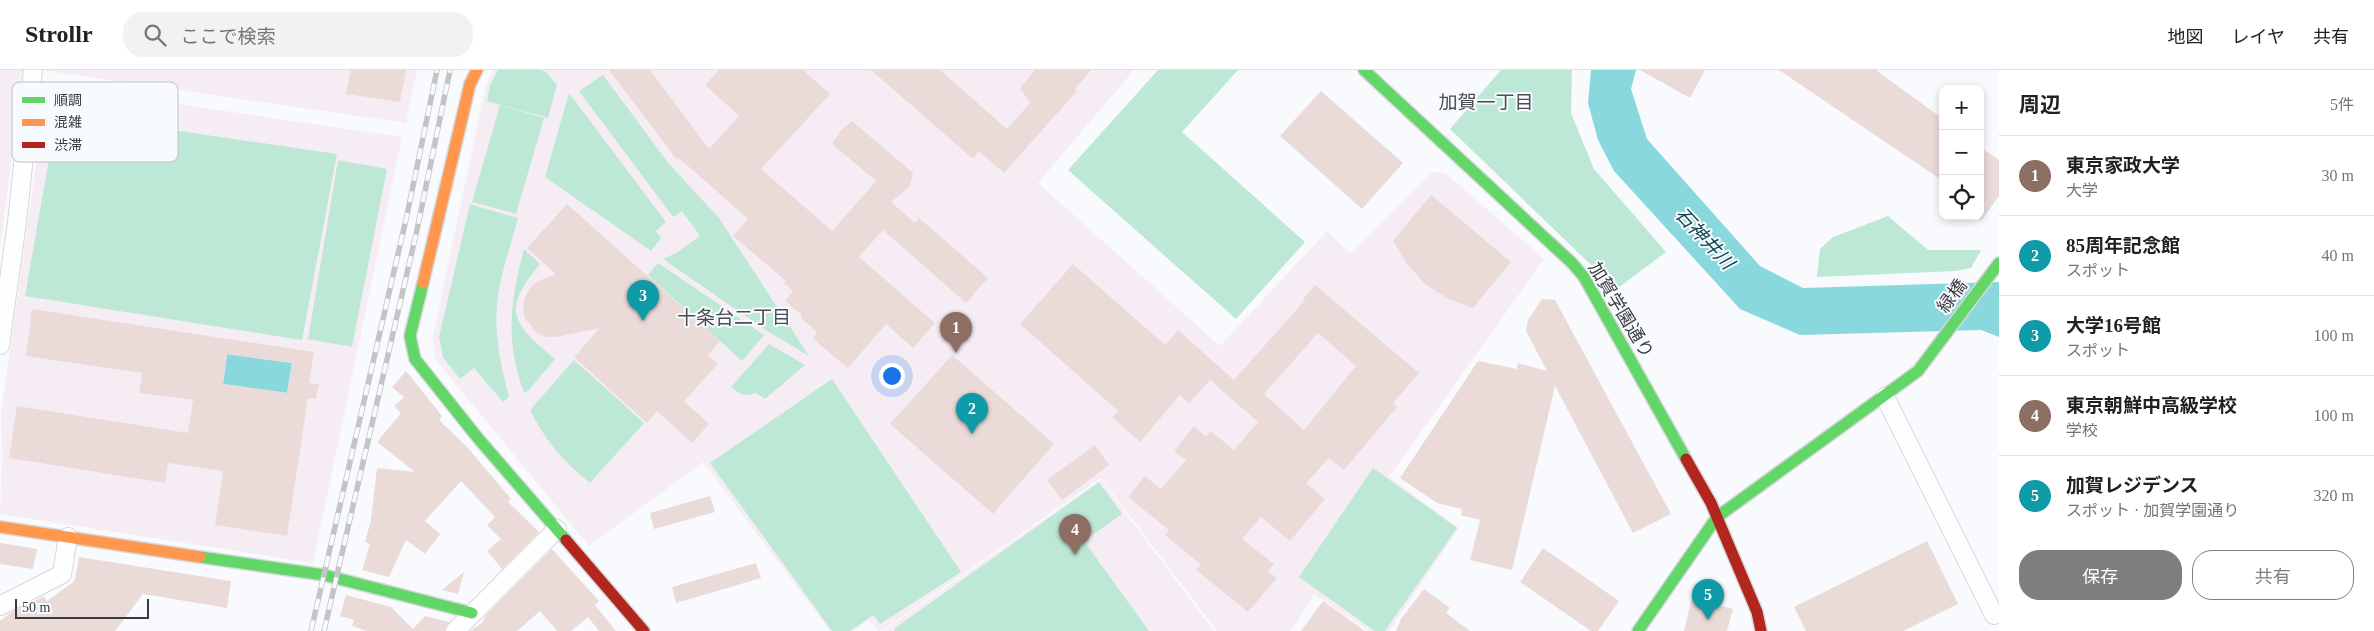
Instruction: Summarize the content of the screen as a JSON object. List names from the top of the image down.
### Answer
{
  "streets": {
    "street": ["緑橋", "加賀学園通り"]
  },
  "crossings": [
    ["緑橋", "加賀学園通り"]
  ],
  "districts": ["加賀一丁目", "十条台二丁目"],
  "water": ["石神井川"],
  "legend": ["順調", "混雑", "渋滞"],
  "scale_bar": "50 m",
  "page": {
    "header": "Strollr",
    "search": "ここで検索",
    "nav": ["地図", "レイヤ", "共有"],
    "heading": ["周辺", "5件"],
    "map_buttons": ["+", "−"],
    "list": [
      {
        "mark": "1",
        "name": "東京家政大学",
        "note": "大学",
        "value": "30 m"
      },
      {
        "mark": "2",
        "name": "85周年記念館",
        "note": "スポット",
        "value": "40 m"
      },
      {
        "mark": "3",
        "name": "大学16号館",
        "note": "スポット",
        "value": "100 m"
      },
      {
        "mark": "4",
        "name": "東京朝鮮中高級学校",
        "note": "学校",
        "value": "100 m"
      },
      {
        "mark": "5",
        "name": "加賀レジデンス",
        "note": "スポット · 加賀学園通り",
        "value": "320 m"
      }
    ],
    "pins": [
      "3",
      "1",
      "2",
      "4",
      "5"
    ],
    "buttons": ["保存", "共有"],
    "scale": "50 m"
  }
}
